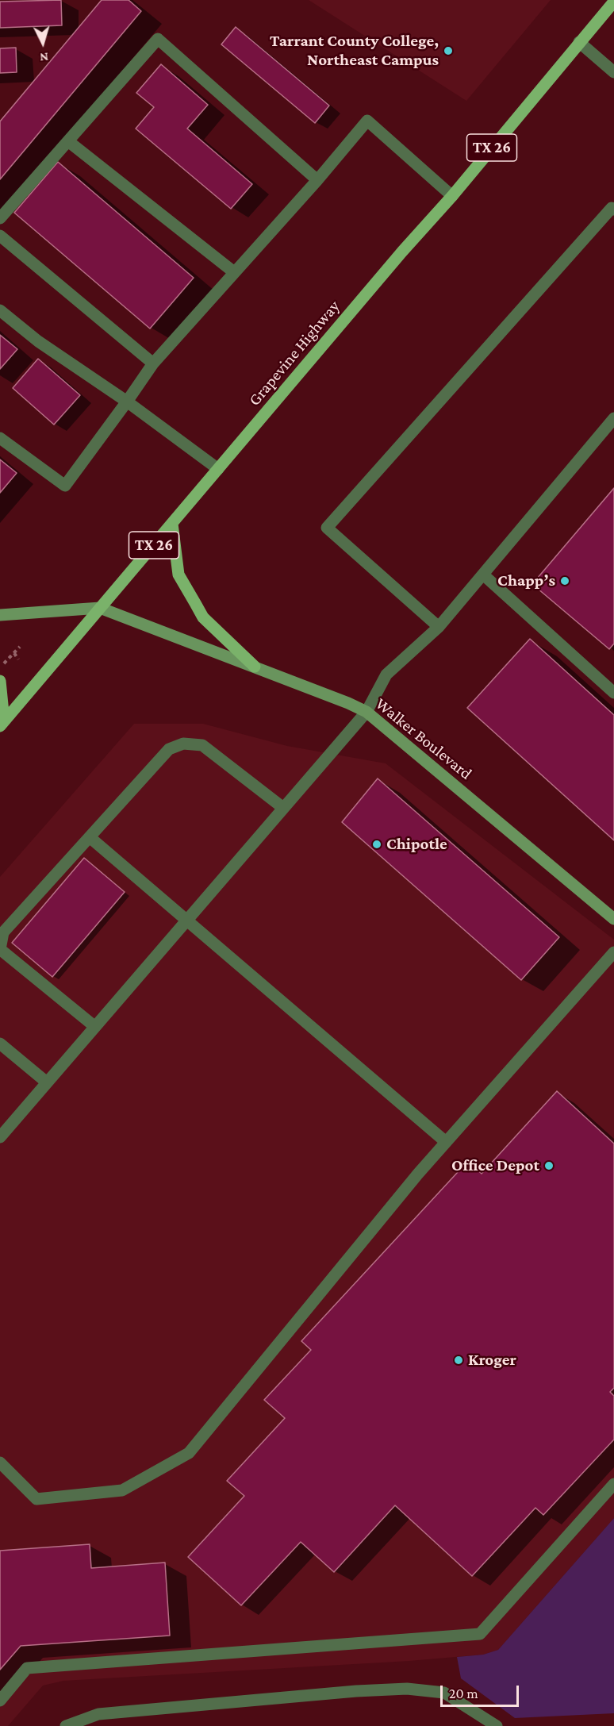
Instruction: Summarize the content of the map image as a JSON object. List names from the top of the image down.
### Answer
{
  "streets": {
    "main road": ["TX 26", "Grapevine Highway"],
    "street": ["Walker Boulevard"]
  },
  "crossings": [
    ["Grapevine Highway", "Walker Boulevard"]
  ],
  "places": [
    "Tarrant County College, Northeast Campus",
    "Chapp’s",
    "Chipotle",
    "Office Depot",
    "Kroger"
  ],
  "scale_bar": "20 m",
  "north": "bottom"
}
